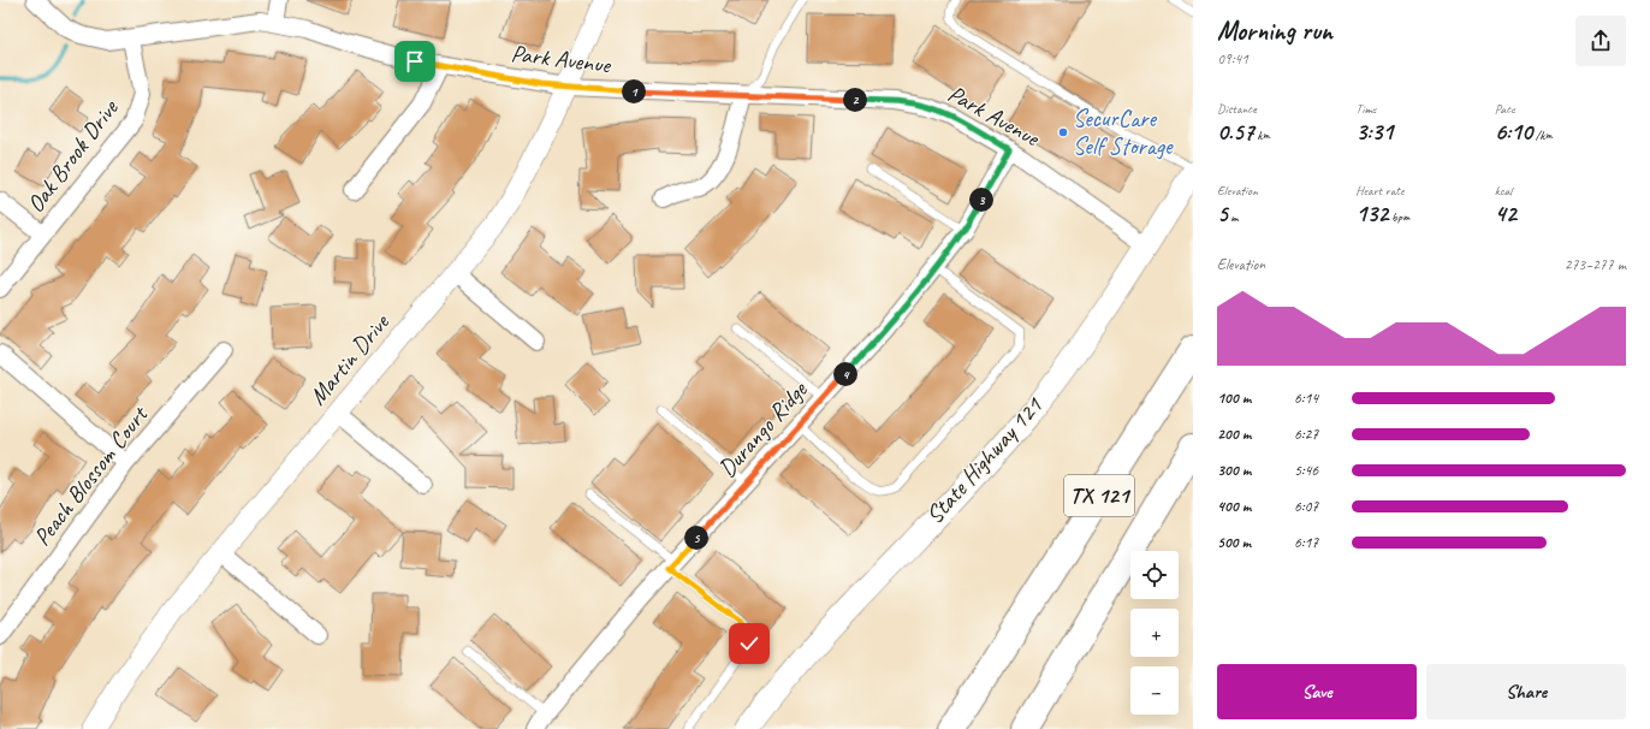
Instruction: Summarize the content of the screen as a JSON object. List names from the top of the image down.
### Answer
{
  "streets": {
    "highway": ["TX 121"],
    "main road": ["State Highway 121"],
    "street": [
      "Park Avenue",
      "Oak Brook Drive",
      "Martin Drive",
      "Durango Ridge",
      "Peach Blossom Court"
    ]
  },
  "crossings": [
    ["Park Avenue", "Oak Brook Drive"],
    ["Park Avenue", "Martin Drive"],
    ["Park Avenue", "Durango Ridge"],
    ["Park Avenue", "State Highway 121"]
  ],
  "places": ["SecurCare Self Storage"],
  "page": {
    "heading": ["Morning run", "09:41"],
    "pins": [
      "1",
      "2",
      "3",
      "4",
      "5"
    ],
    "stats": [
      ["Distance", "0.57 km"],
      ["Time", "3:31"],
      ["Pace", "6:10 /km"],
      ["Elevation", "5 m"],
      ["Heart rate", "132 bpm"],
      ["kcal", "42"]
    ],
    "chart": ["Elevation", "273–277 m"],
    "list": [
      {
        "name": "100 m",
        "note": "6:14"
      },
      {
        "name": "200 m",
        "note": "6:27"
      },
      {
        "name": "300 m",
        "note": "5:46"
      },
      {
        "name": "400 m",
        "note": "6:07"
      },
      {
        "name": "500 m",
        "note": "6:17"
      }
    ],
    "map_buttons": ["+", "−"],
    "buttons": ["Save", "Share"]
  }
}
